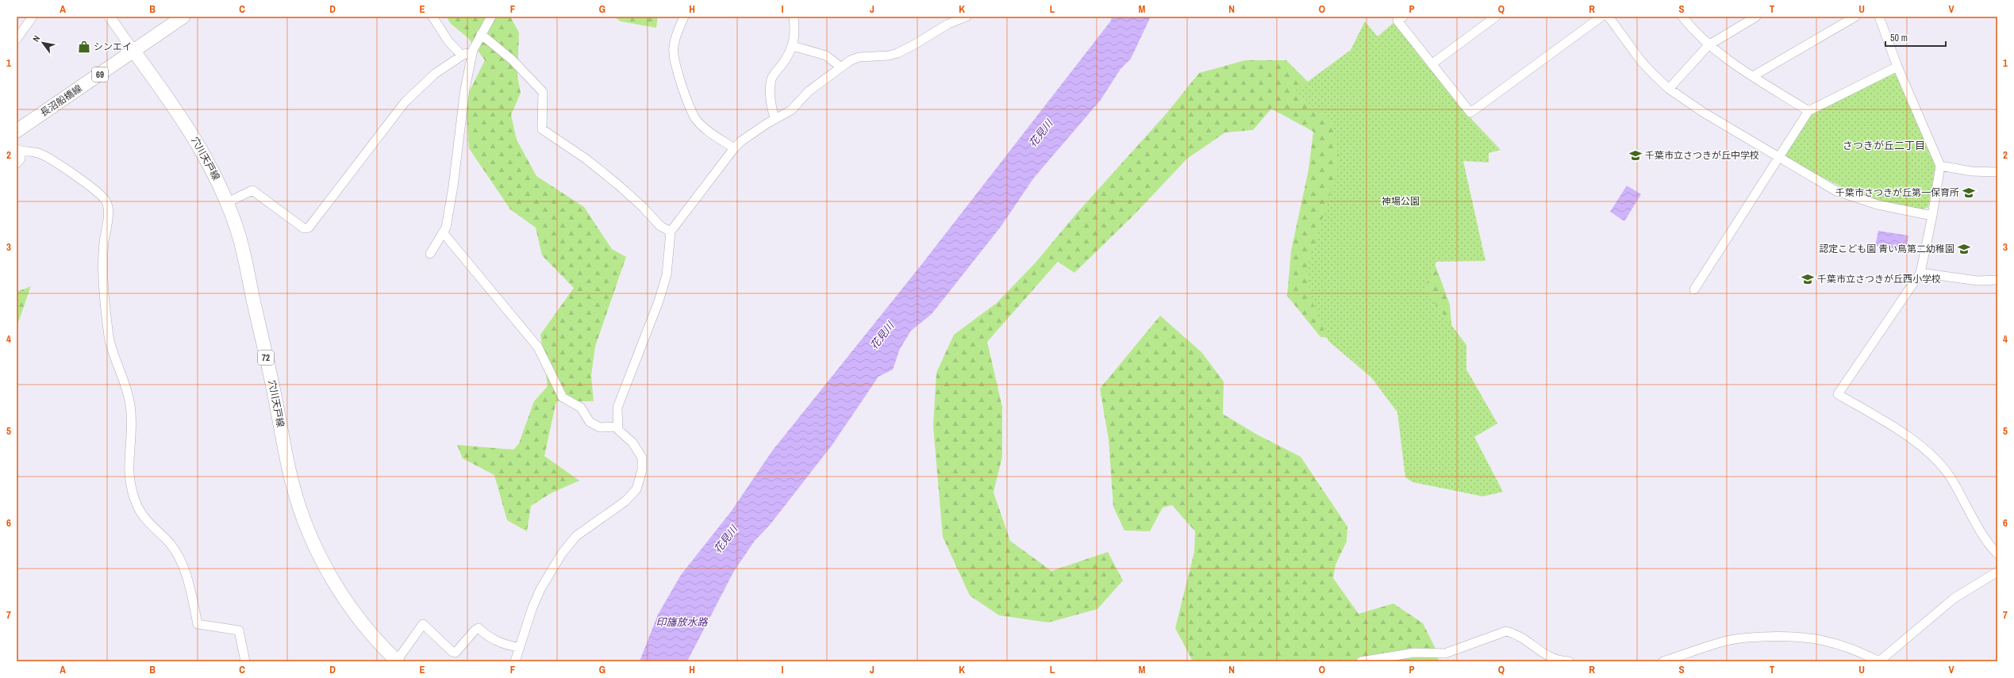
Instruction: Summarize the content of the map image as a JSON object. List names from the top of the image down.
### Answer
{
  "streets": {
    "main road": [
      "69",
      "長沼船橋線",
      "穴川天戸線",
      "72"
    ]
  },
  "crossings": [
    ["長沼船橋線", "穴川天戸線"]
  ],
  "districts": ["さつきが丘二丁目"],
  "water": ["花見川", "印旛放水路"],
  "parks": ["神場公園"],
  "places": {
    "shop": ["シンエイ"],
    "school or university": [
      "千葉市立さつきが丘中学校",
      "千葉市さつきが丘第一保育所",
      "認定こども園 青い鳥第二幼稚園",
      "千葉市立さつきが丘西小学校"
    ]
  },
  "scale_bar": "50 m",
  "north": "top left",
  "grid": {
    "columns": [
      "A",
      "B",
      "C",
      "D",
      "E",
      "F",
      "G",
      "H",
      "I",
      "J",
      "K",
      "L",
      "M",
      "N",
      "O",
      "P",
      "Q",
      "R",
      "S",
      "T",
      "U",
      "V"
    ],
    "rows": [
      "1",
      "2",
      "3",
      "4",
      "5",
      "6",
      "7"
    ]
  }
}
